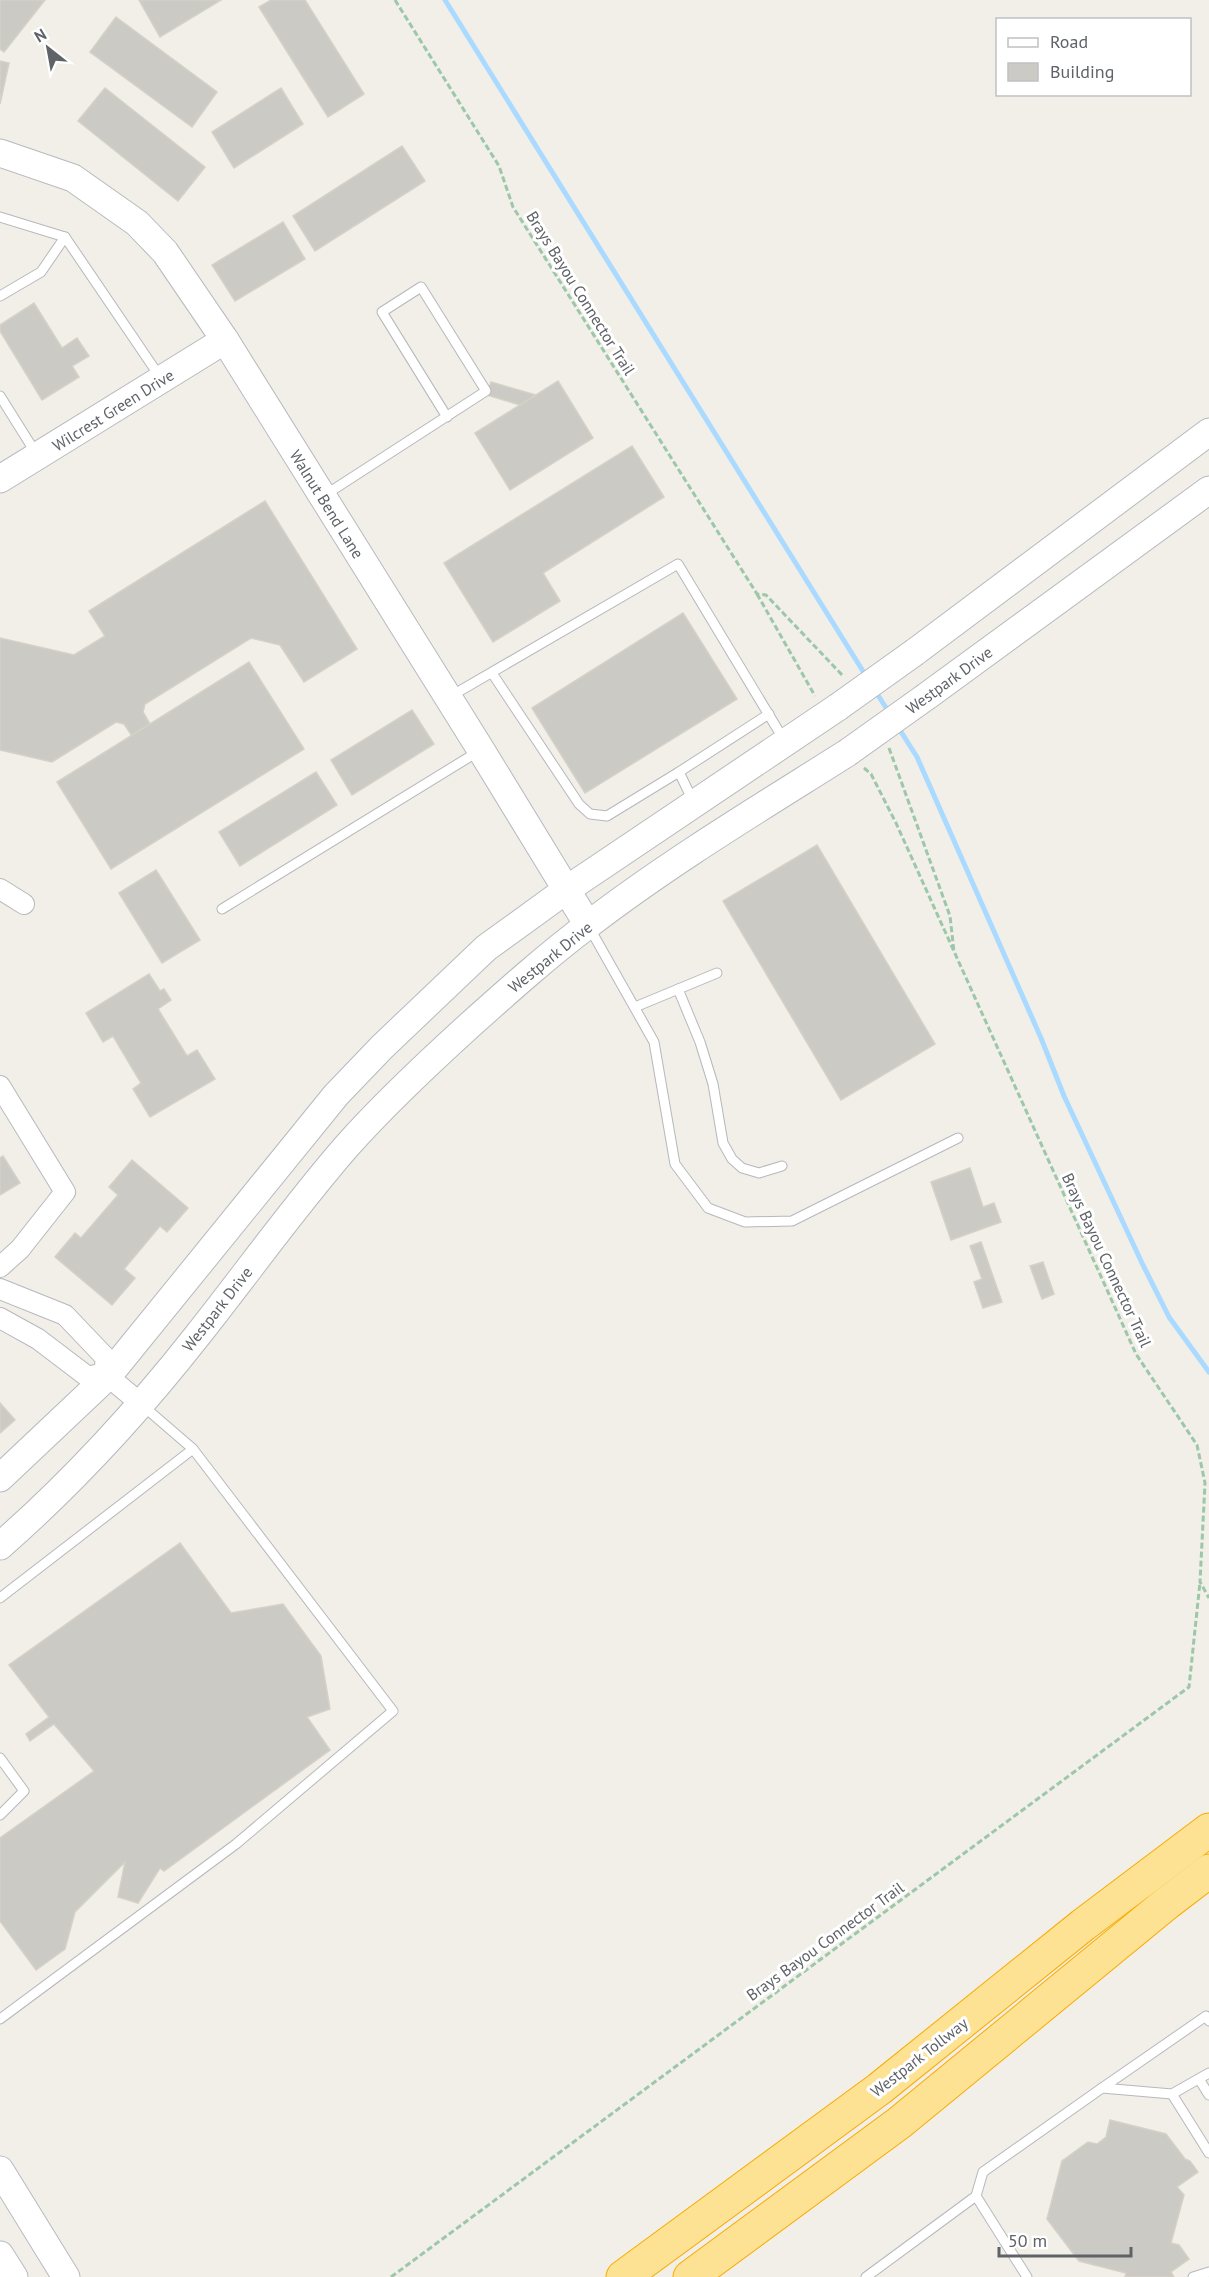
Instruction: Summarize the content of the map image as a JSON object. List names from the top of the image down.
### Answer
{
  "streets": {
    "highway": ["Westpark Tollway"],
    "main road": ["Wilcrest Green Drive", "Walnut Bend Lane", "Westpark Drive"],
    "path": ["Brays Bayou Connector Trail"]
  },
  "crossings": [
    ["Brays Bayou Connector Trail", "Westpark Drive"],
    ["Wilcrest Green Drive", "Walnut Bend Lane"],
    ["Walnut Bend Lane", "Westpark Drive"]
  ],
  "legend": ["Road", "Building"],
  "scale_bar": "50 m",
  "north": "top left"
}
